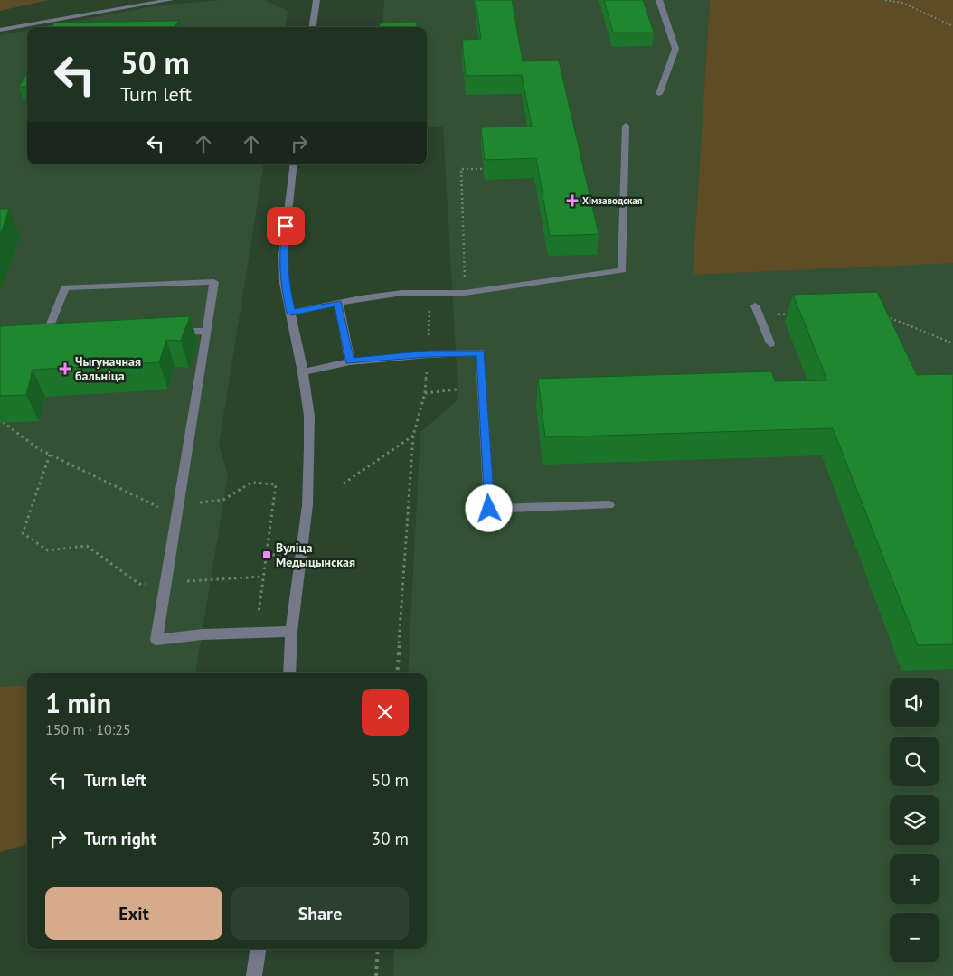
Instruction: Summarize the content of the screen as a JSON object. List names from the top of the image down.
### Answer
{
  "places": {
    "health": ["Хімзаводская", "Чыгуначная бальніца"],
    "transit": ["Вуліца Медыцынская"]
  },
  "page": {
    "turn": ["50 m", "Turn left"],
    "heading": ["1 min", "150 m · 10:25"],
    "map_buttons": ["+", "−"],
    "list": [
      {
        "name": "Turn left",
        "value": "50 m"
      },
      {
        "name": "Turn right",
        "value": "30 m"
      }
    ],
    "buttons": ["Exit", "Share"]
  }
}
